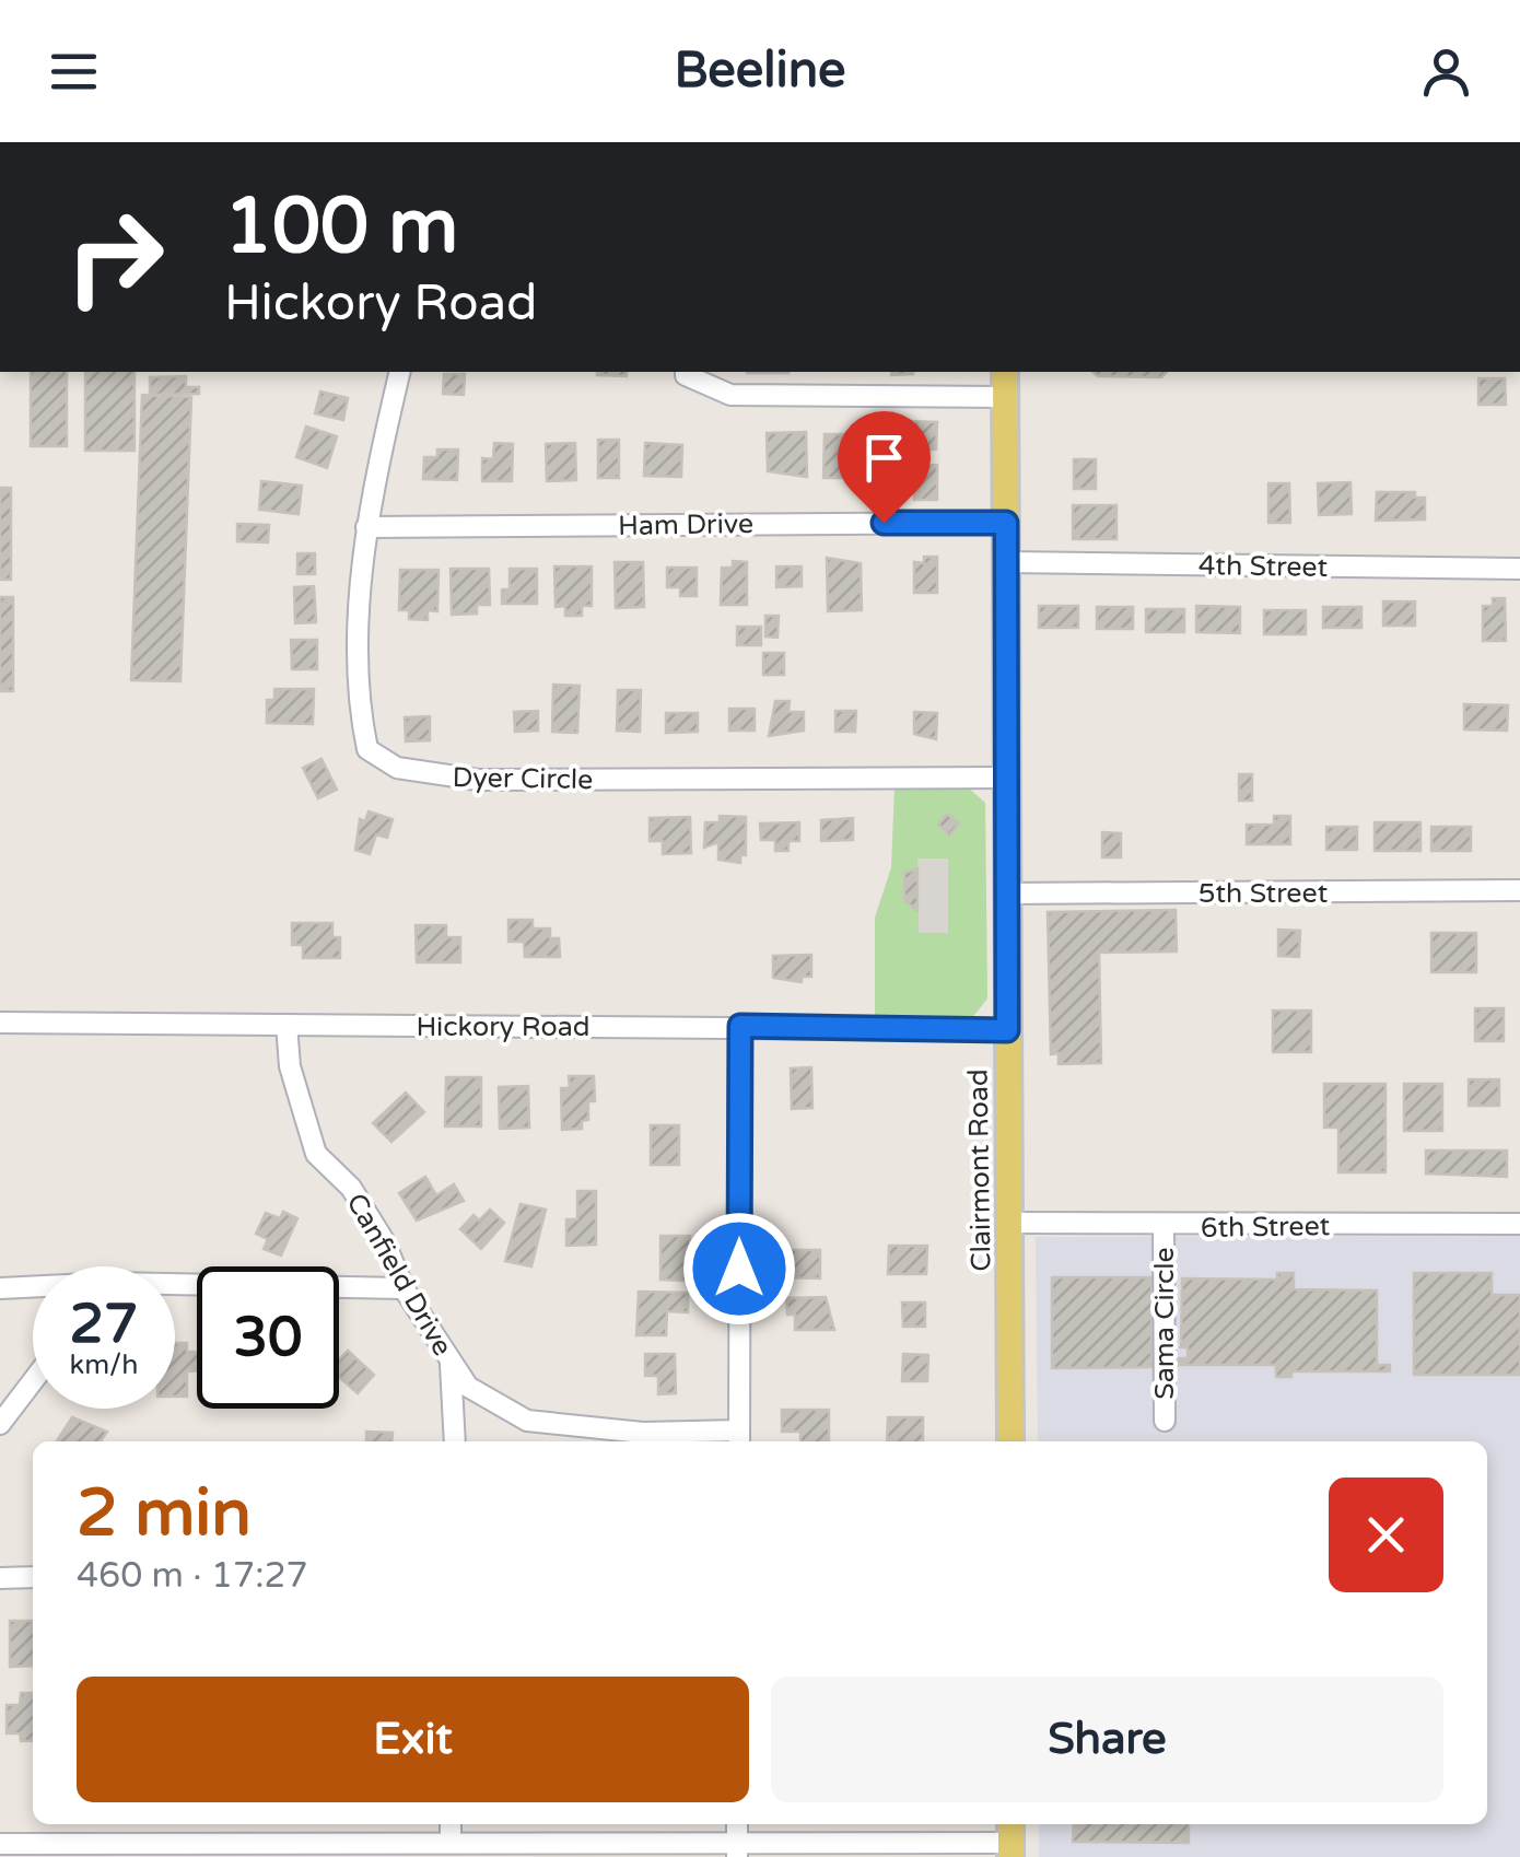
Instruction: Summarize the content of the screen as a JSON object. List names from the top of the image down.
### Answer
{
  "streets": {
    "main road": ["Clairmont Road"],
    "street": [
      "Ham Drive",
      "4th Street",
      "Dyer Circle",
      "5th Street",
      "Hickory Road",
      "6th Street",
      "Canfield Drive",
      "Sama Circle"
    ]
  },
  "crossings": [
    ["Ham Drive", "Dyer Circle"],
    ["Ham Drive", "Clairmont Road"],
    ["4th Street", "Clairmont Road"],
    ["Dyer Circle", "Clairmont Road"],
    ["5th Street", "Clairmont Road"],
    ["Hickory Road", "Clairmont Road"],
    ["Hickory Road", "Canfield Drive"],
    ["Clairmont Road", "6th Street"],
    ["6th Street", "Sama Circle"]
  ],
  "page": {
    "header": "Beeline",
    "turn": ["100 m", "Hickory Road"],
    "speed": "27 km/h",
    "limit": "30",
    "heading": ["2 min", "460 m · 17:27"],
    "buttons": ["Exit", "Share"]
  }
}
